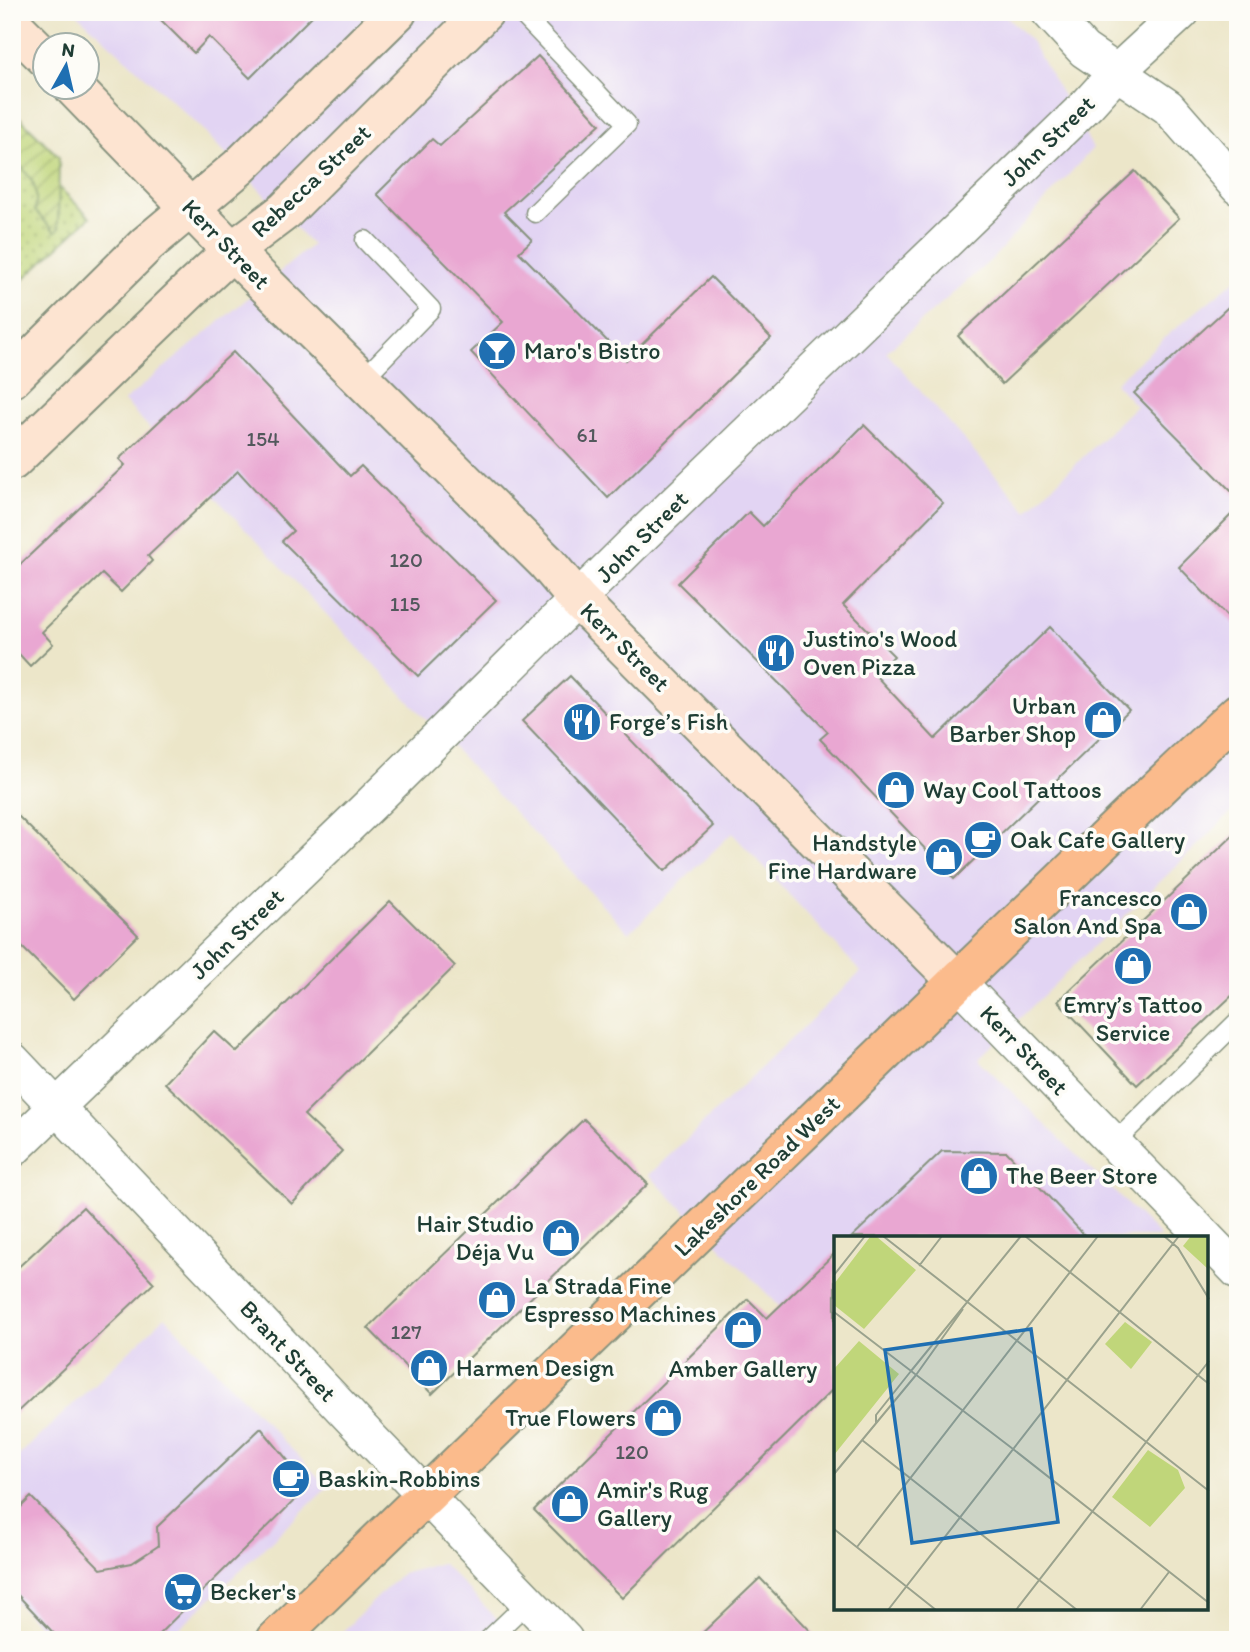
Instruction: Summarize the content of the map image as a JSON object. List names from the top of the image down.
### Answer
{
  "streets": {
    "main road": ["Rebecca Street", "Kerr Street", "Lakeshore Road West"],
    "street": ["John Street", "Brant Street"]
  },
  "crossings": [
    ["John Street", "Kerr Street"],
    ["John Street", "Brant Street"],
    ["Rebecca Street", "Kerr Street"],
    ["Kerr Street", "Lakeshore Road West"],
    ["Lakeshore Road West", "Brant Street"]
  ],
  "places": {
    "bar": ["Maro's Bistro"],
    "restaurant": ["Justino's Wood Oven Pizza", "Forge’s Fish"],
    "shop": [
      "Urban Barber Shop",
      "Way Cool Tattoos",
      "Handstyle Fine Hardware",
      "Francesco Salon And Spa",
      "Emry’s Tattoo Service",
      "The Beer Store",
      "Hair Studio Déja Vu",
      "La Strada Fine Espresso Machines",
      "Amber Gallery",
      "Harmen Design",
      "True Flowers",
      "Amir's Rug Gallery"
    ],
    "cafe": ["Oak Cafe Gallery", "Baskin-Robbins"],
    "supermarket": ["Becker's"]
  },
  "house_numbers": [
    "61",
    "154",
    "120",
    "115",
    "127",
    "120"
  ],
  "north": "top"
}
